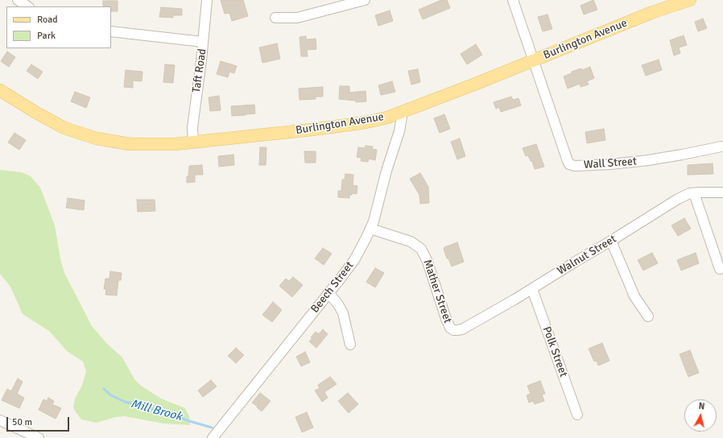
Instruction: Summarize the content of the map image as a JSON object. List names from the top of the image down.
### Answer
{
  "streets": {
    "main road": ["Burlington Avenue"],
    "street": [
      "Taft Road",
      "Wall Street",
      "Walnut Street",
      "Beech Street",
      "Mather Street",
      "Polk Street"
    ]
  },
  "crossings": [
    ["Burlington Avenue", "Taft Road"],
    ["Burlington Avenue", "Wall Street"],
    ["Burlington Avenue", "Beech Street"],
    ["Walnut Street", "Mather Street"],
    ["Walnut Street", "Polk Street"],
    ["Beech Street", "Mather Street"]
  ],
  "water": ["Mill Brook"],
  "legend": ["Road", "Park"],
  "scale_bar": "50 m",
  "north": "top"
}
